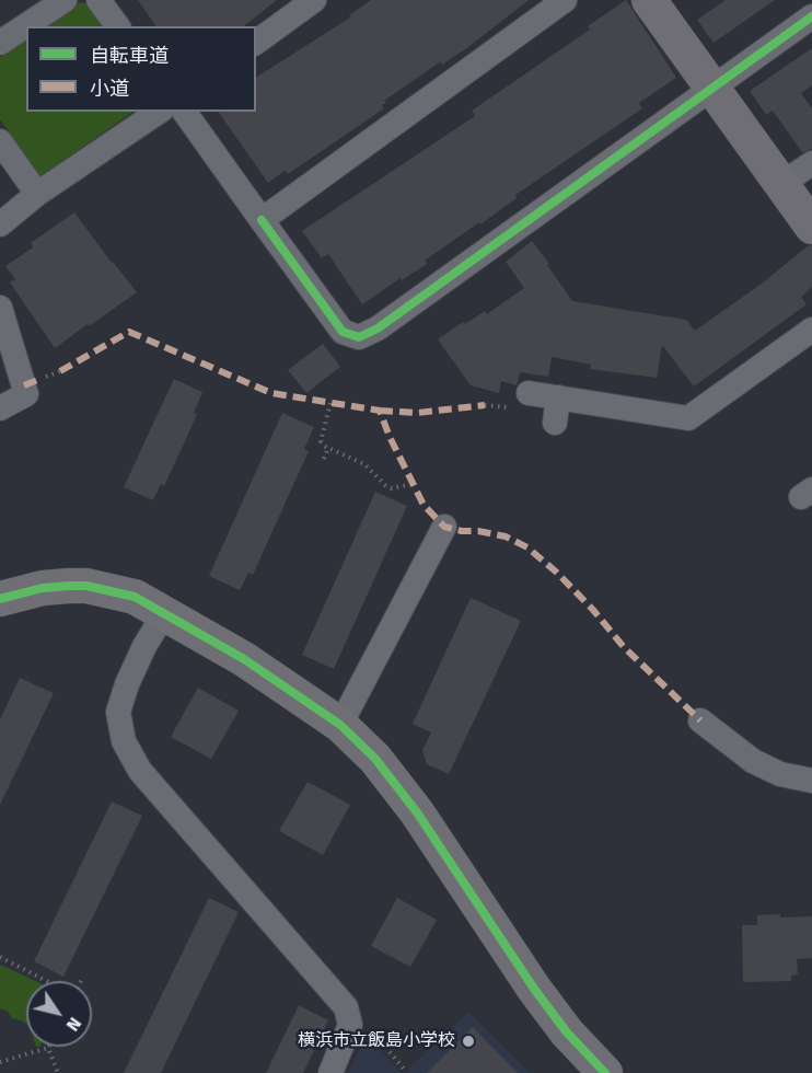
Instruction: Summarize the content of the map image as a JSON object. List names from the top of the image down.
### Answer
{
  "places": ["横浜市立飯島小学校"],
  "legend": ["自転車道", "小道"],
  "north": "bottom right"
}
